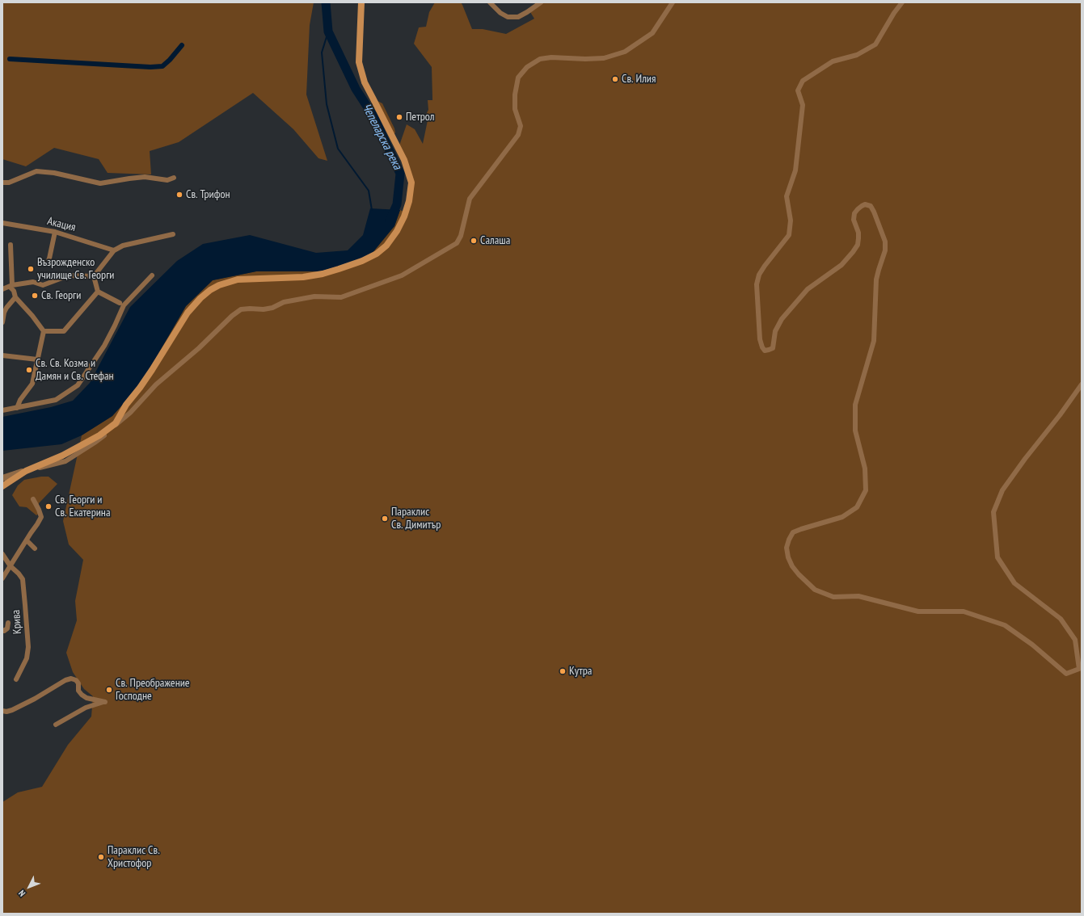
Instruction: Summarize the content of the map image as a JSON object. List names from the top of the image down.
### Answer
{
  "streets": {
    "street": ["Акация", "Крива"]
  },
  "water": ["Чепеларска река"],
  "places": [
    "Св. Илия",
    "Петрол",
    "Св. Трифон",
    "Салаша",
    "Възрожденско училище Св. Георги",
    "Св. Георги",
    "Св. Св. Козма и Дамян и Св. Стефан",
    "Св. Георги и Св. Екатерина",
    "Параклис Св. Димитър",
    "Кутра",
    "Св. Преображение Господне",
    "Параклис Св. Христофор"
  ],
  "north": "bottom left"
}
